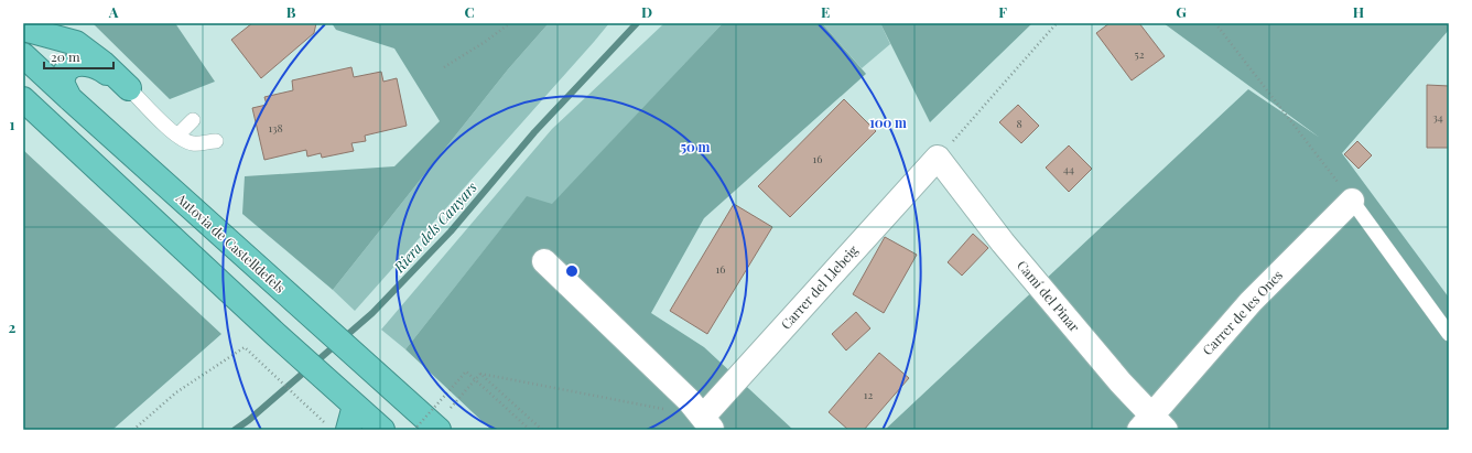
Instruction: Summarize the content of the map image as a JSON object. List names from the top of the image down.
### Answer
{
  "streets": {
    "highway": ["Autovia de Castelldefels"],
    "street": ["Carrer del Llebeig", "Camí del Pinar", "Carrer de les Ones"]
  },
  "crossings": [
    ["Carrer del Llebeig", "Camí del Pinar"],
    ["Camí del Pinar", "Carrer de les Ones"]
  ],
  "water": ["Riera dels Canyars"],
  "house_numbers": [
    "52",
    "34",
    "8",
    "138",
    "16",
    "44",
    "16",
    "12"
  ],
  "scale_bar": "20 m",
  "grid": {
    "columns": [
      "A",
      "B",
      "C",
      "D",
      "E",
      "F",
      "G",
      "H"
    ],
    "rows": ["1", "2"]
  },
  "rings": ["100 m", "50 m"]
}
